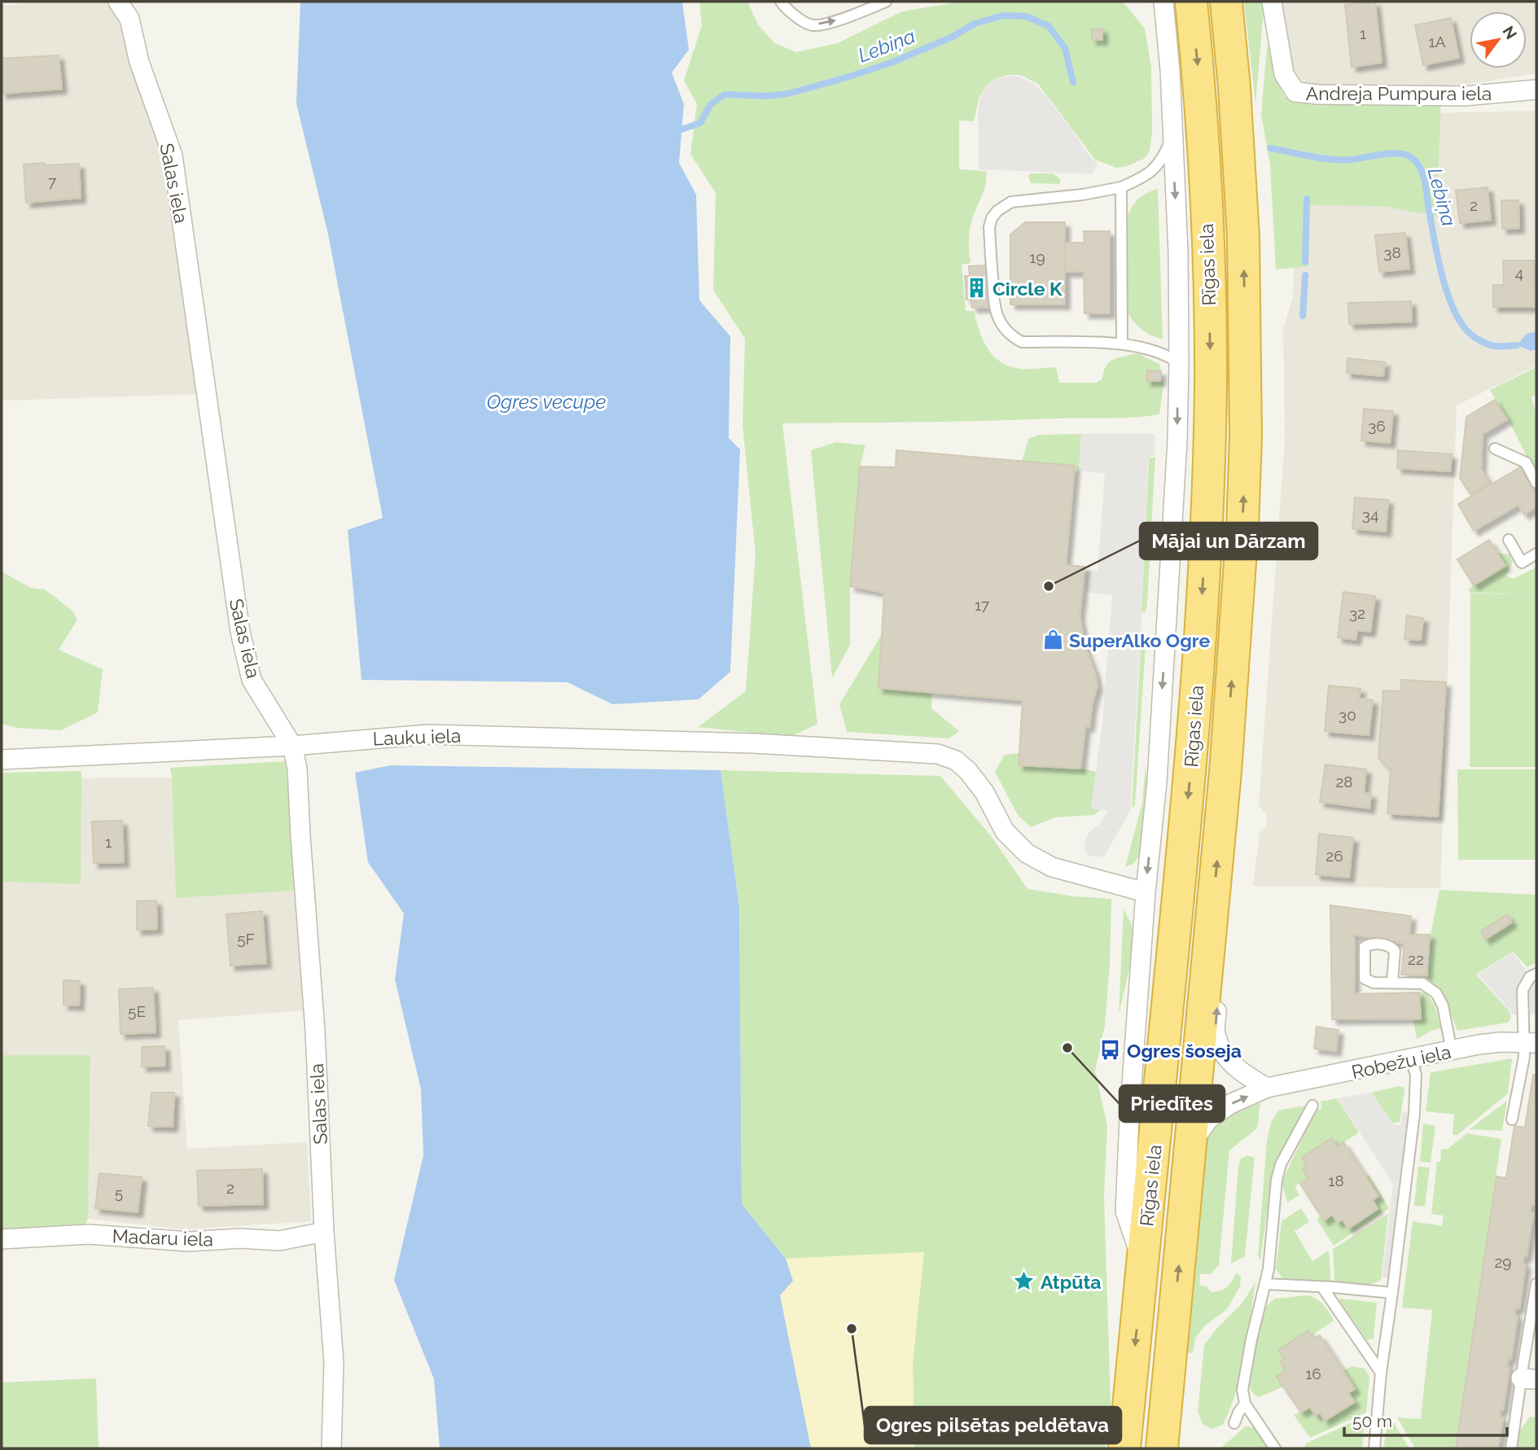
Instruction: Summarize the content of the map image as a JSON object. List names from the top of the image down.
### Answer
{
  "streets": {
    "highway": ["Rīgas iela"],
    "street": [
      "Andreja Pumpura iela",
      "Salas iela",
      "Lauku iela",
      "Robežu iela",
      "Madaru iela"
    ]
  },
  "crossings": [
    ["Salas iela", "Lauku iela"],
    ["Salas iela", "Madaru iela"],
    ["Rīgas iela", "Robežu iela"]
  ],
  "water": ["Lebiņa", "Ogres vecupe"],
  "places": {
    "building": ["Circle K"],
    "other": ["Mājai un Dārzam", "Priedītes", "Ogres pilsētas peldētava"],
    "shop": ["SuperAlko Ogre"],
    "bus stop": ["Ogres šoseja"],
    "place": ["Atpūta"]
  },
  "house_numbers": [
    "1",
    "1A",
    "7",
    "2",
    "38",
    "19",
    "4",
    "36",
    "34",
    "17",
    "32",
    "30",
    "28",
    "1",
    "26",
    "5F",
    "22",
    "5E",
    "18",
    "2",
    "5",
    "29",
    "16"
  ],
  "scale_bar": "50 m",
  "north": "top right"
}
